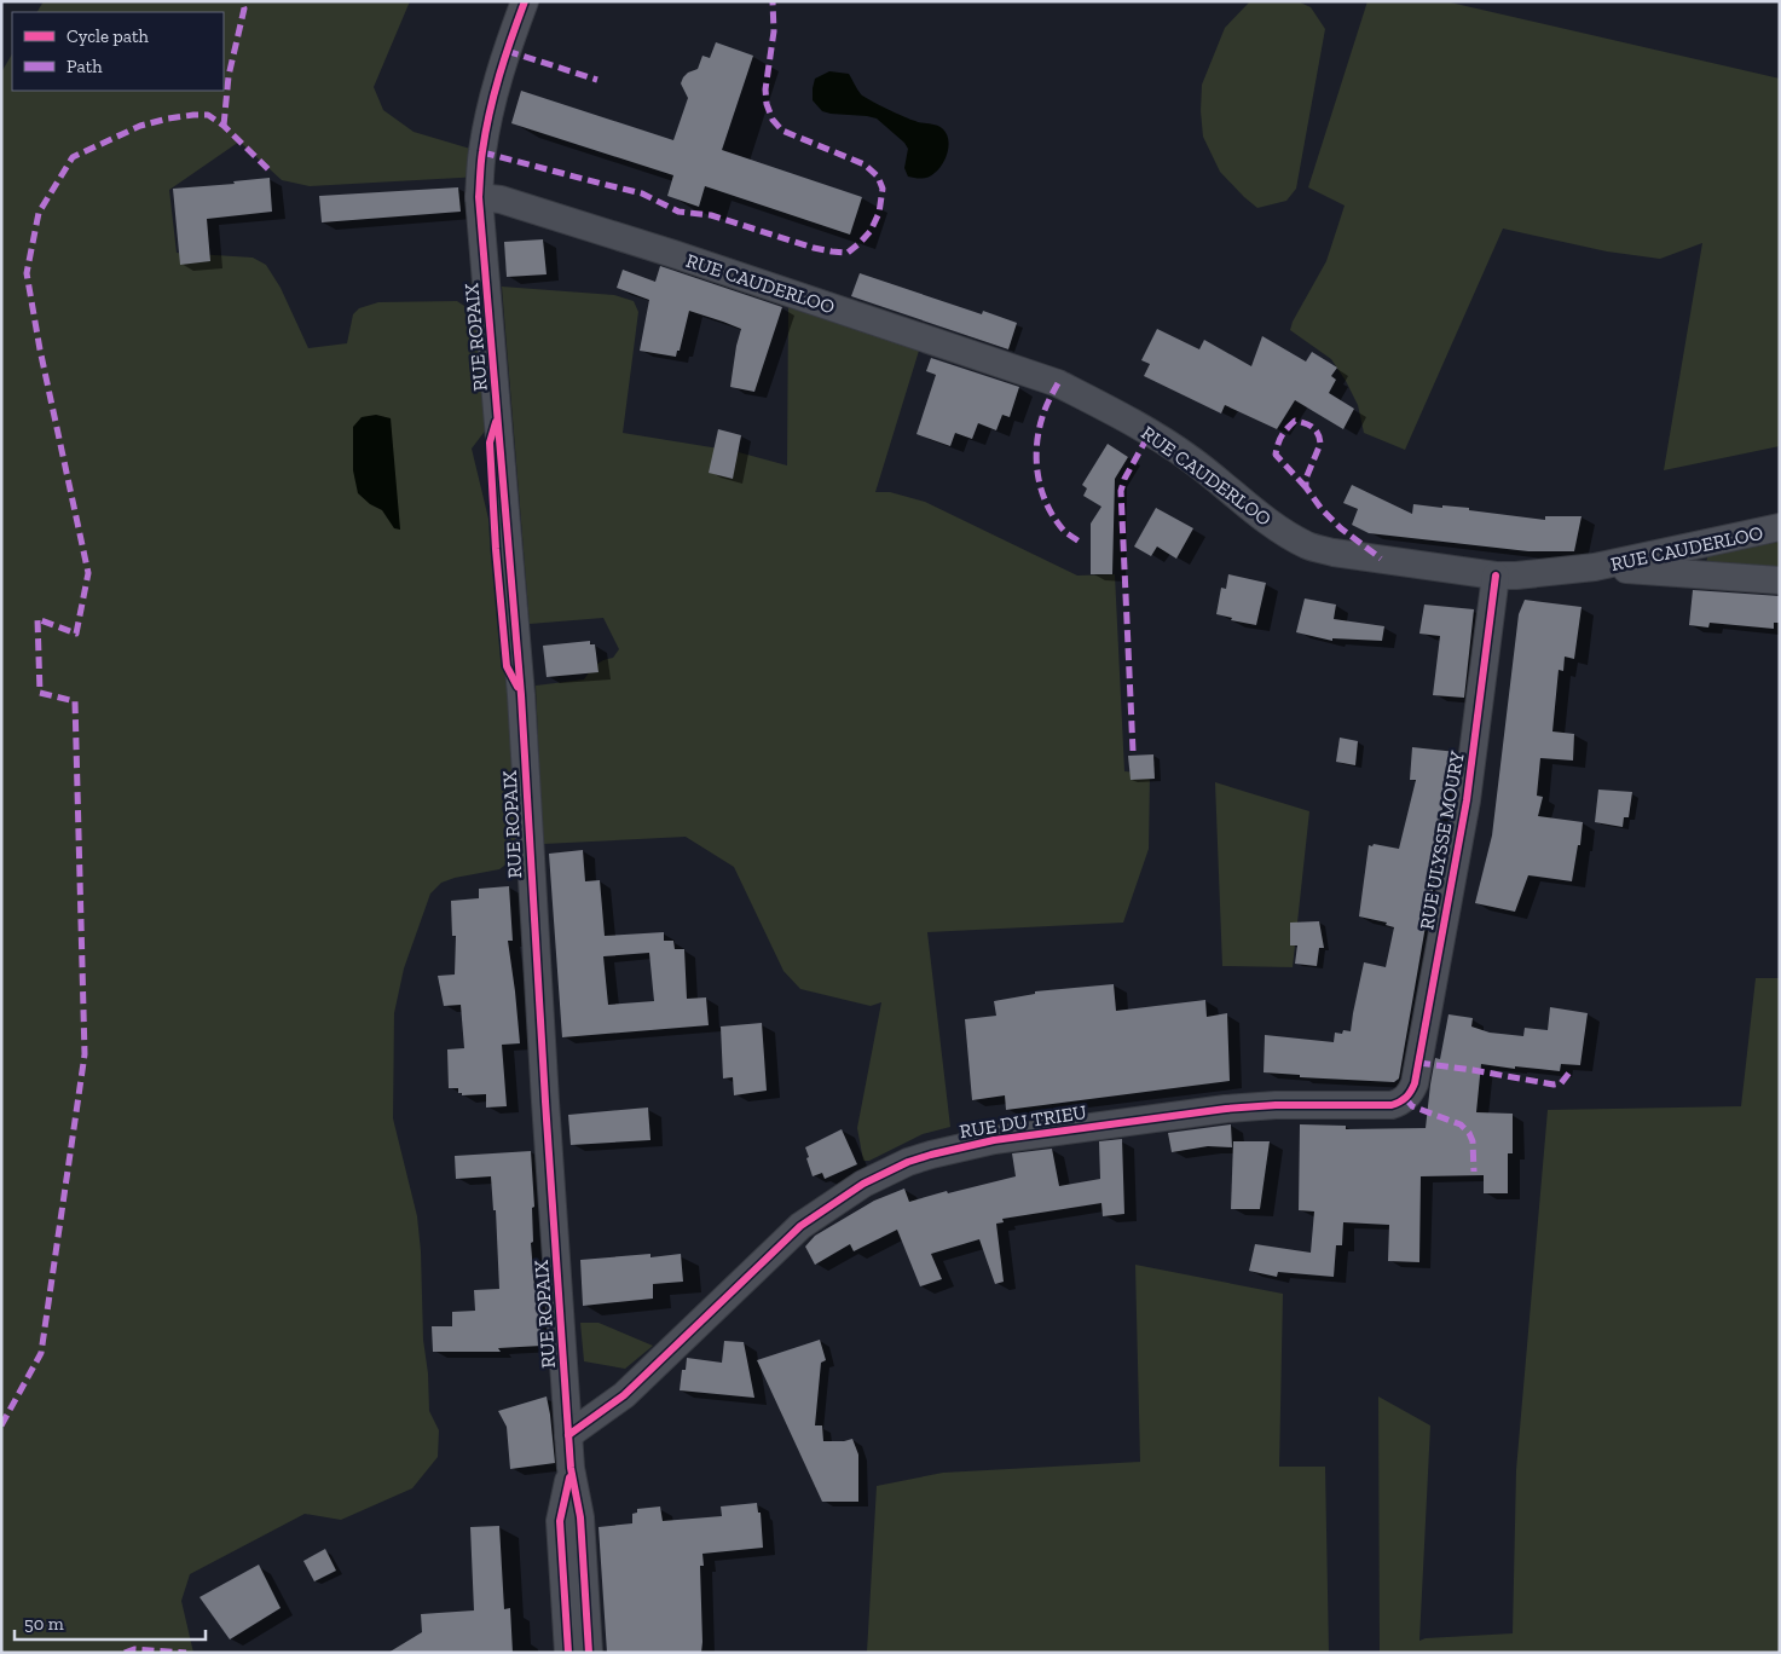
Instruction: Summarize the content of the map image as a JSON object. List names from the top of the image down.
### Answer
{
  "streets": {
    "street": [
      "RUE CAUDERLOO",
      "RUE ROPAIX",
      "RUE ULYSSE MOURY",
      "RUE DU TRIEU"
    ]
  },
  "crossings": [
    ["RUE CAUDERLOO", "RUE ROPAIX"],
    ["RUE CAUDERLOO", "RUE ULYSSE MOURY"],
    ["RUE ROPAIX", "RUE DU TRIEU"],
    ["RUE ULYSSE MOURY", "RUE DU TRIEU"]
  ],
  "legend": ["Cycle path", "Path"],
  "scale_bar": "50 m"
}
